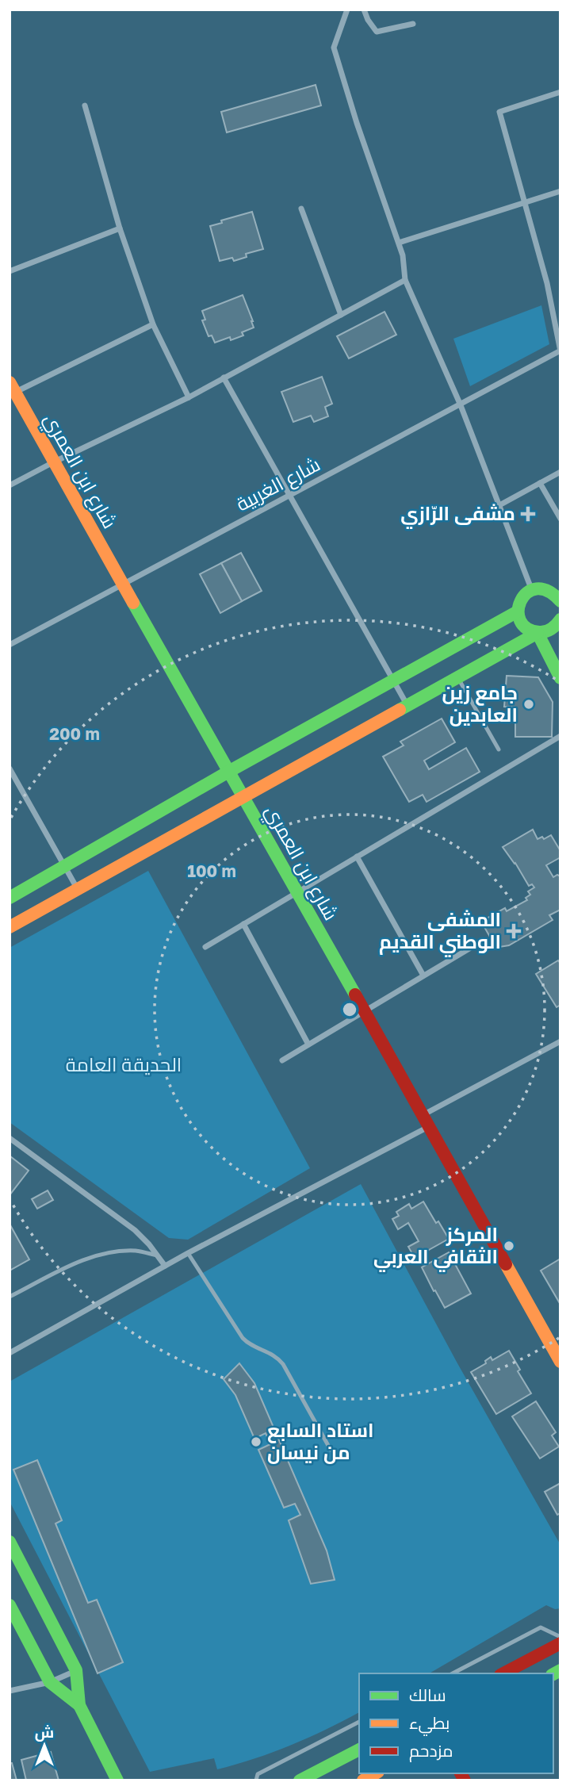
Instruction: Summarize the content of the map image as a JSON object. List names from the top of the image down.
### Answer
{
  "streets": {
    "main road": ["شارع ابن العمري"],
    "street": ["شارع الغربية"]
  },
  "crossings": [
    ["شارع ابن العمري", "شارع الغربية"]
  ],
  "parks": ["الحديقة العامة"],
  "places": {
    "health": ["مشفى الرّازي", "المشفى الوطني القديم"],
    "other": ["جامع زين العابدين", "المركز الثقافي العربي", "استاد السابع من نيسان"]
  },
  "legend": ["سالك", "بطيء", "مزدحم"],
  "north": "top",
  "rings": ["200 m", "100 m"]
}
